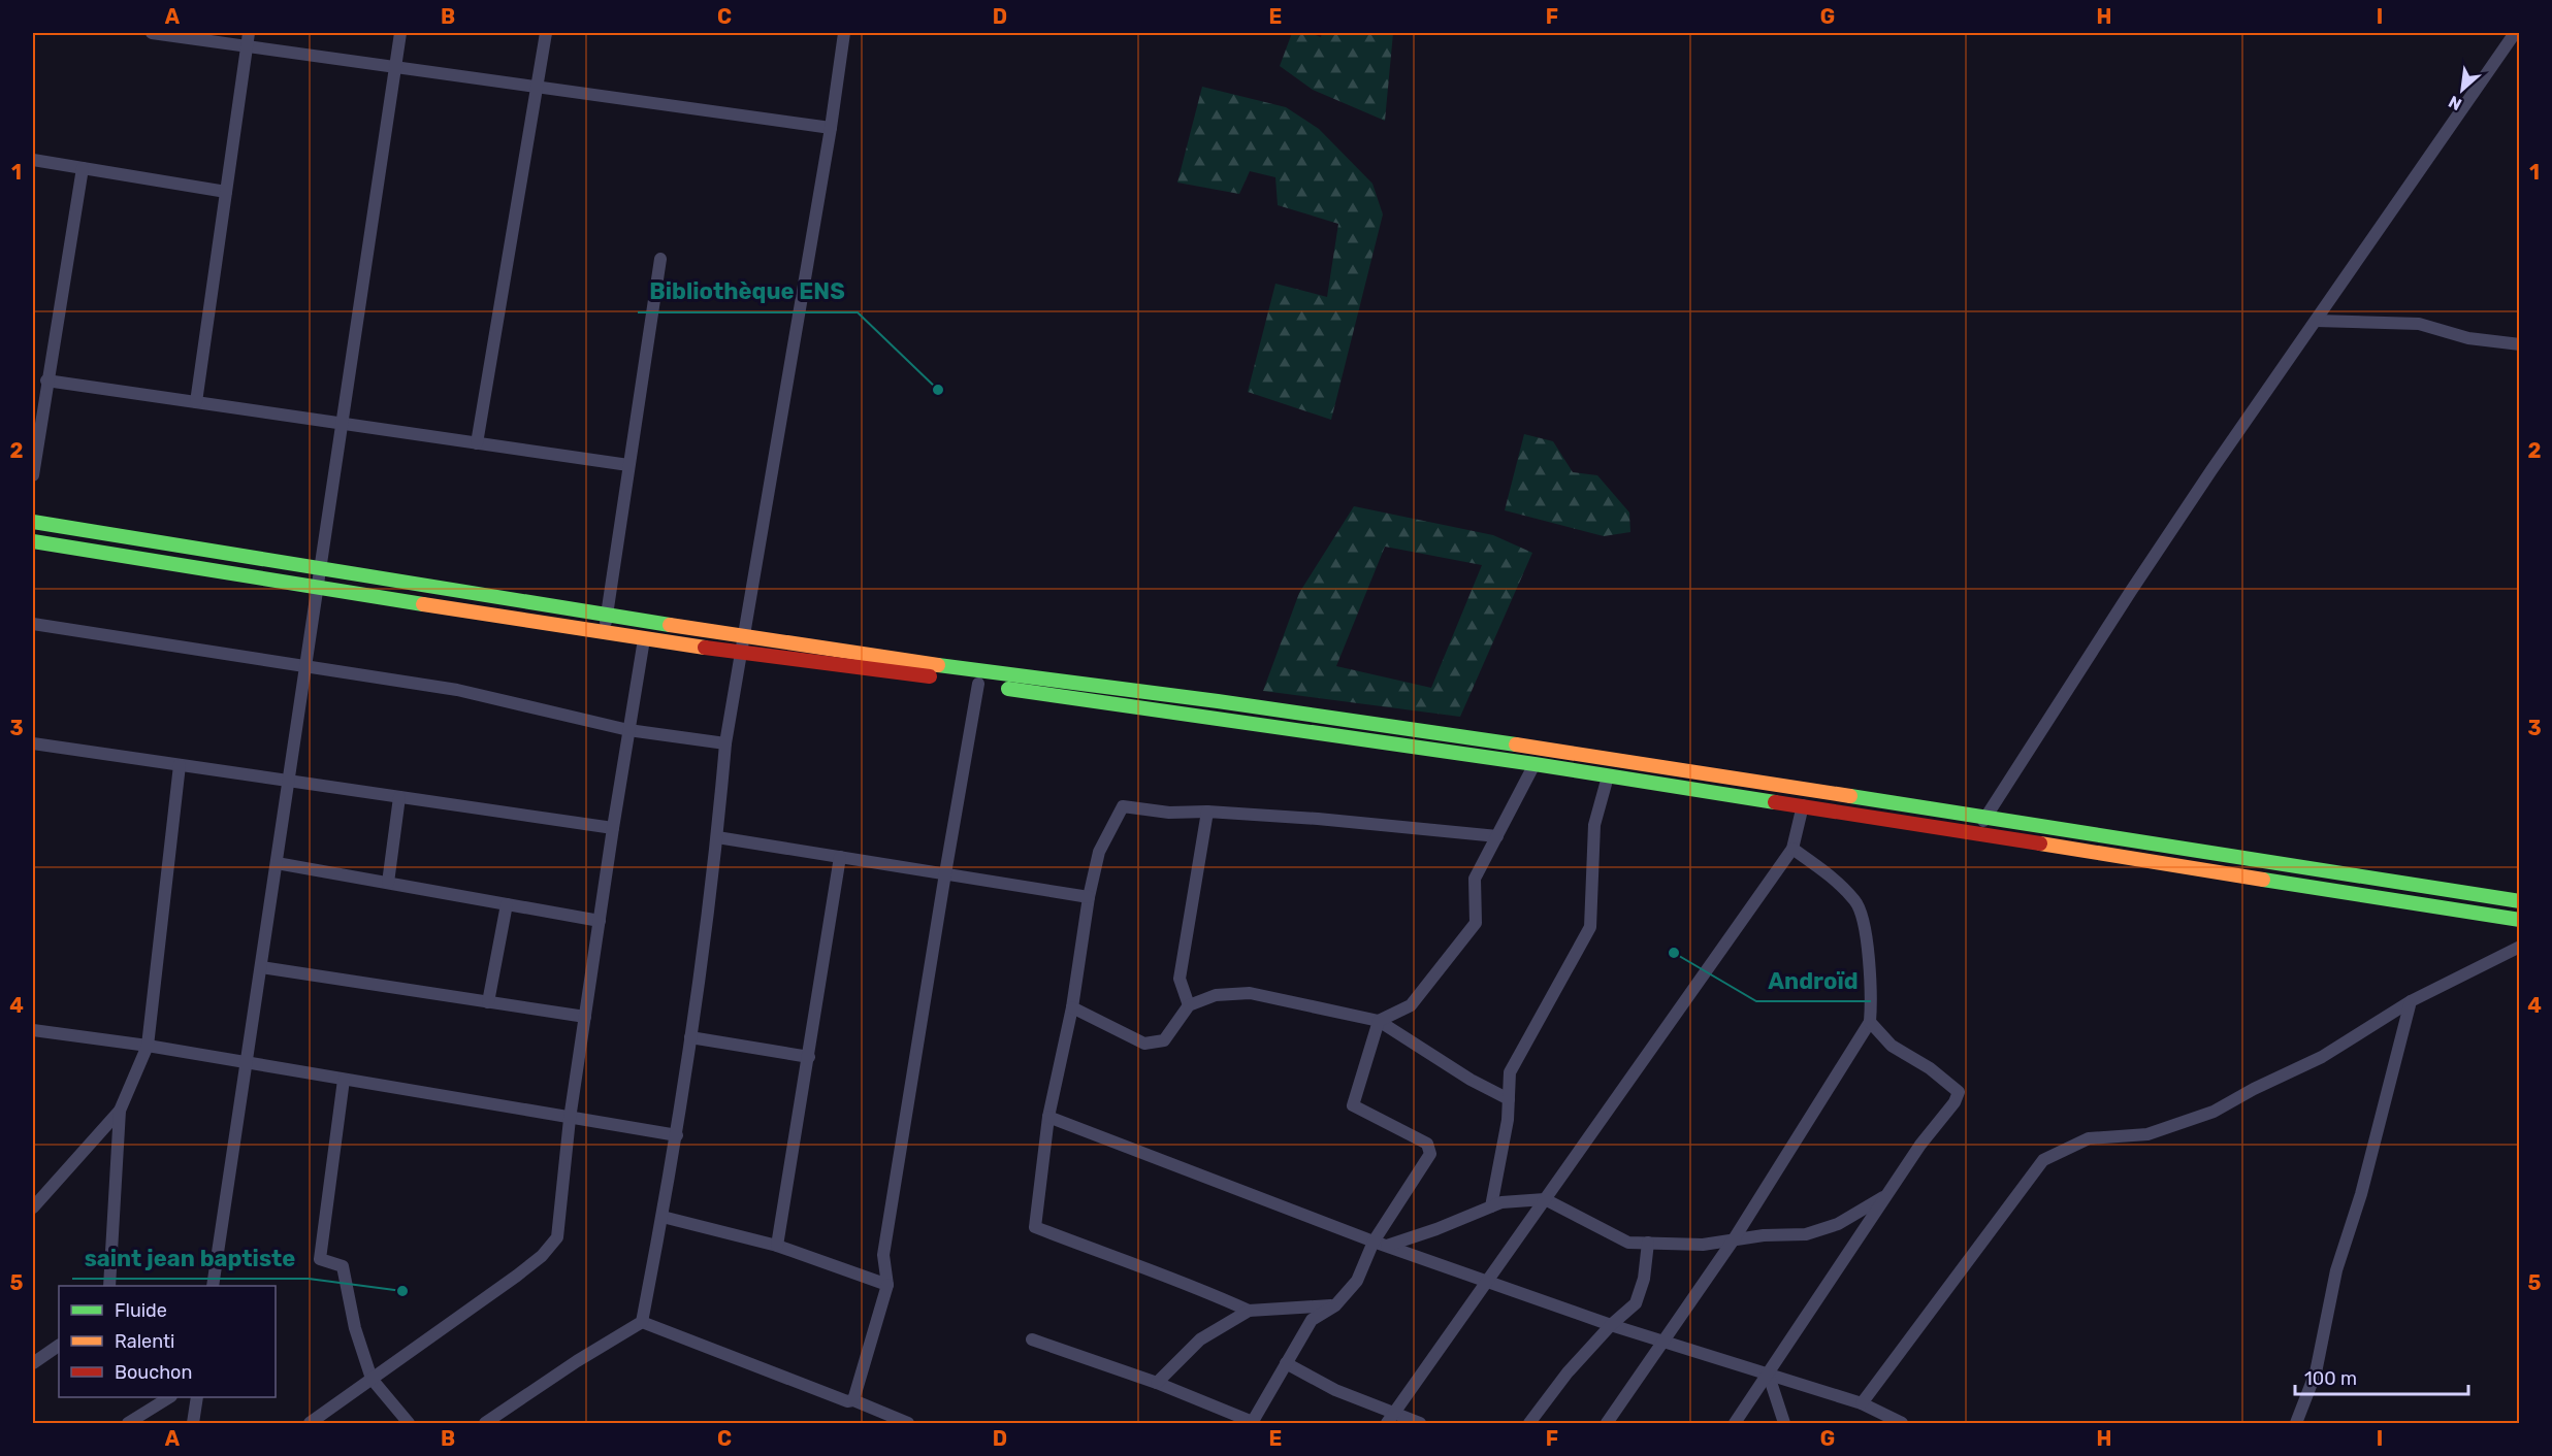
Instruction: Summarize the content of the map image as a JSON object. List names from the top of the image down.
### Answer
{
  "places": ["Bibliothèque ENS", "Androïd", "saint jean baptiste"],
  "legend": ["Fluide", "Ralenti", "Bouchon"],
  "scale_bar": "100 m",
  "north": "bottom left",
  "grid": {
    "columns": [
      "A",
      "B",
      "C",
      "D",
      "E",
      "F",
      "G",
      "H",
      "I"
    ],
    "rows": [
      "1",
      "2",
      "3",
      "4",
      "5"
    ]
  }
}
